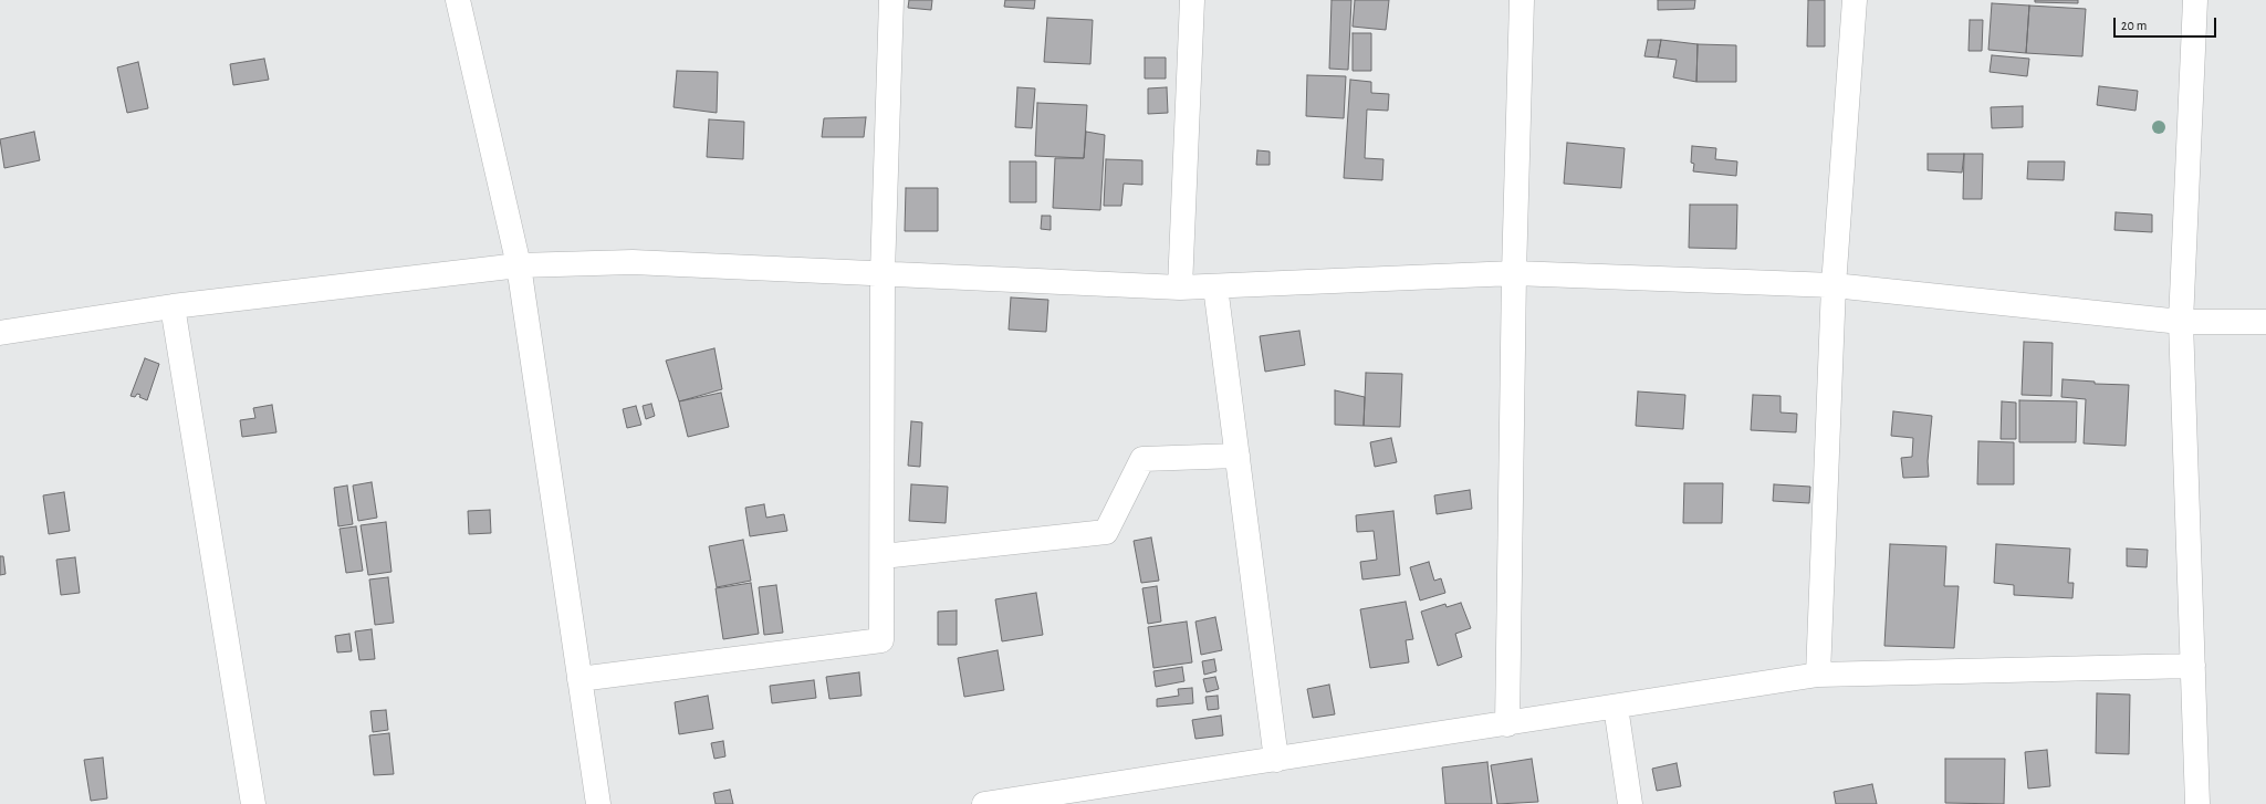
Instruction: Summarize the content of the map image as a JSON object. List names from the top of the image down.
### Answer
{
  "scale_bar": "20 m"
}
